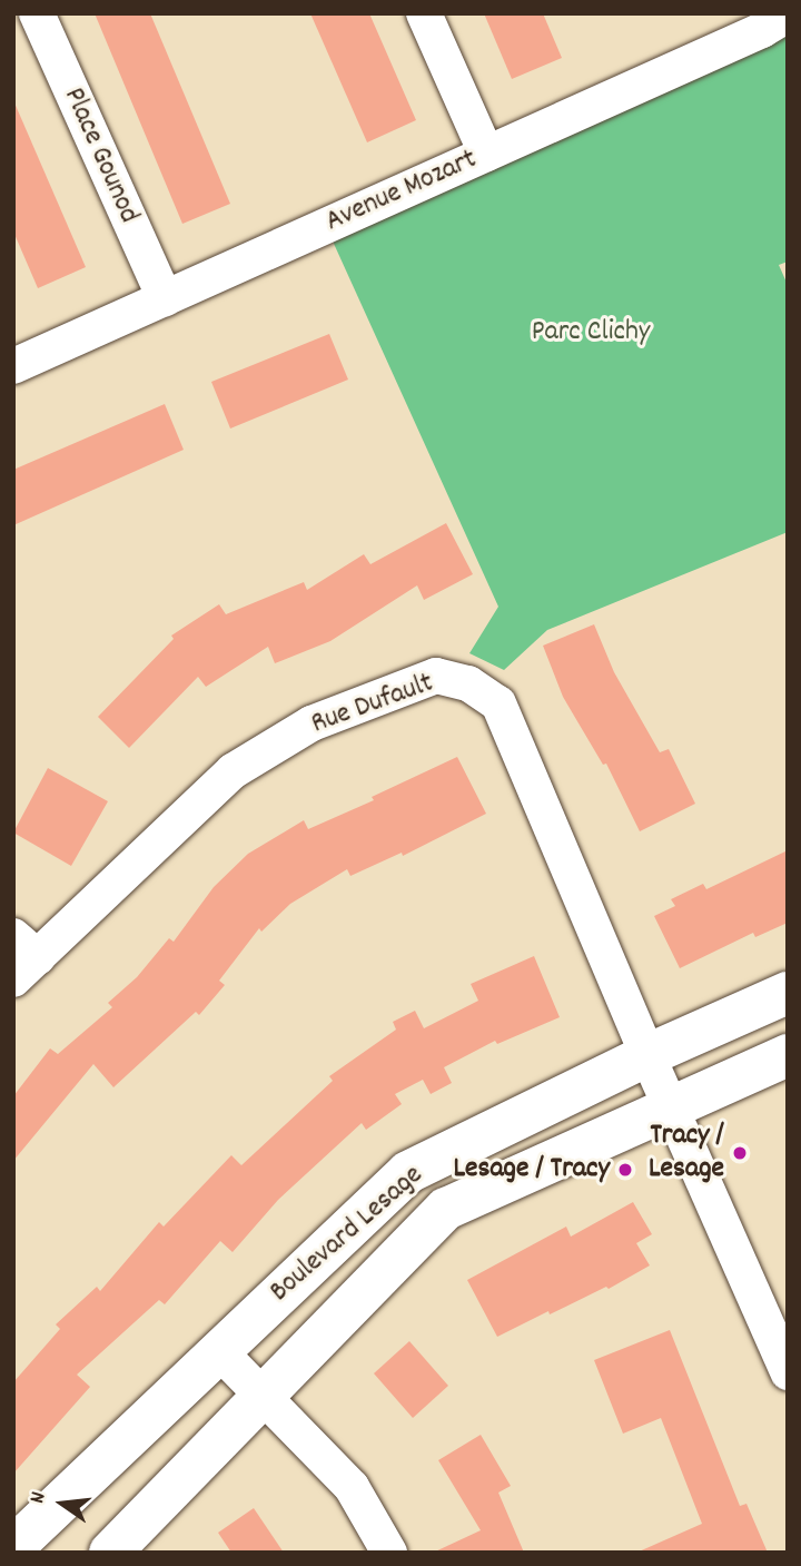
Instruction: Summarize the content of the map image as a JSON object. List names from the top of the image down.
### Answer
{
  "streets": {
    "street": [
      "Place Gounod",
      "Avenue Mozart",
      "Rue Dufault",
      "Boulevard Lesage"
    ]
  },
  "crossings": [
    ["Place Gounod", "Avenue Mozart"],
    ["Rue Dufault", "Boulevard Lesage"]
  ],
  "parks": ["Parc Clichy"],
  "places": ["Tracy / Lesage", "Lesage / Tracy"],
  "north": "left"
}
